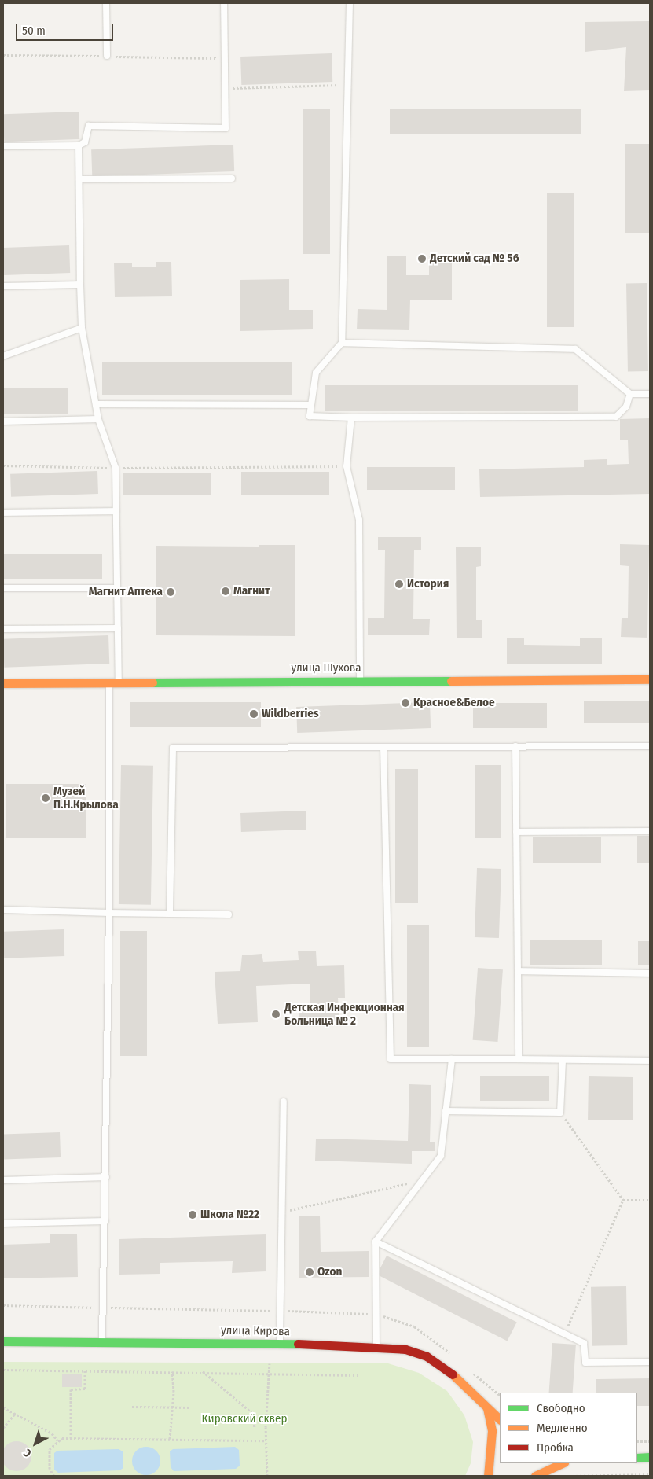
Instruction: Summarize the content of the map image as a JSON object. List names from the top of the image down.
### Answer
{
  "streets": {
    "street": ["улица Шухова", "улица Кирова"]
  },
  "parks": ["Кировский сквер"],
  "places": [
    "Детский сад № 56",
    "История",
    "Магнит",
    "Магнит Аптека",
    "Красное&Белое",
    "Wildberries",
    "Музей П.Н.Крылова",
    "Детская Инфекционная Больница № 2",
    "Школа №22",
    "Ozon"
  ],
  "legend": ["Свободно", "Медленно", "Пробка"],
  "scale_bar": "50 m",
  "north": "bottom left"
}
